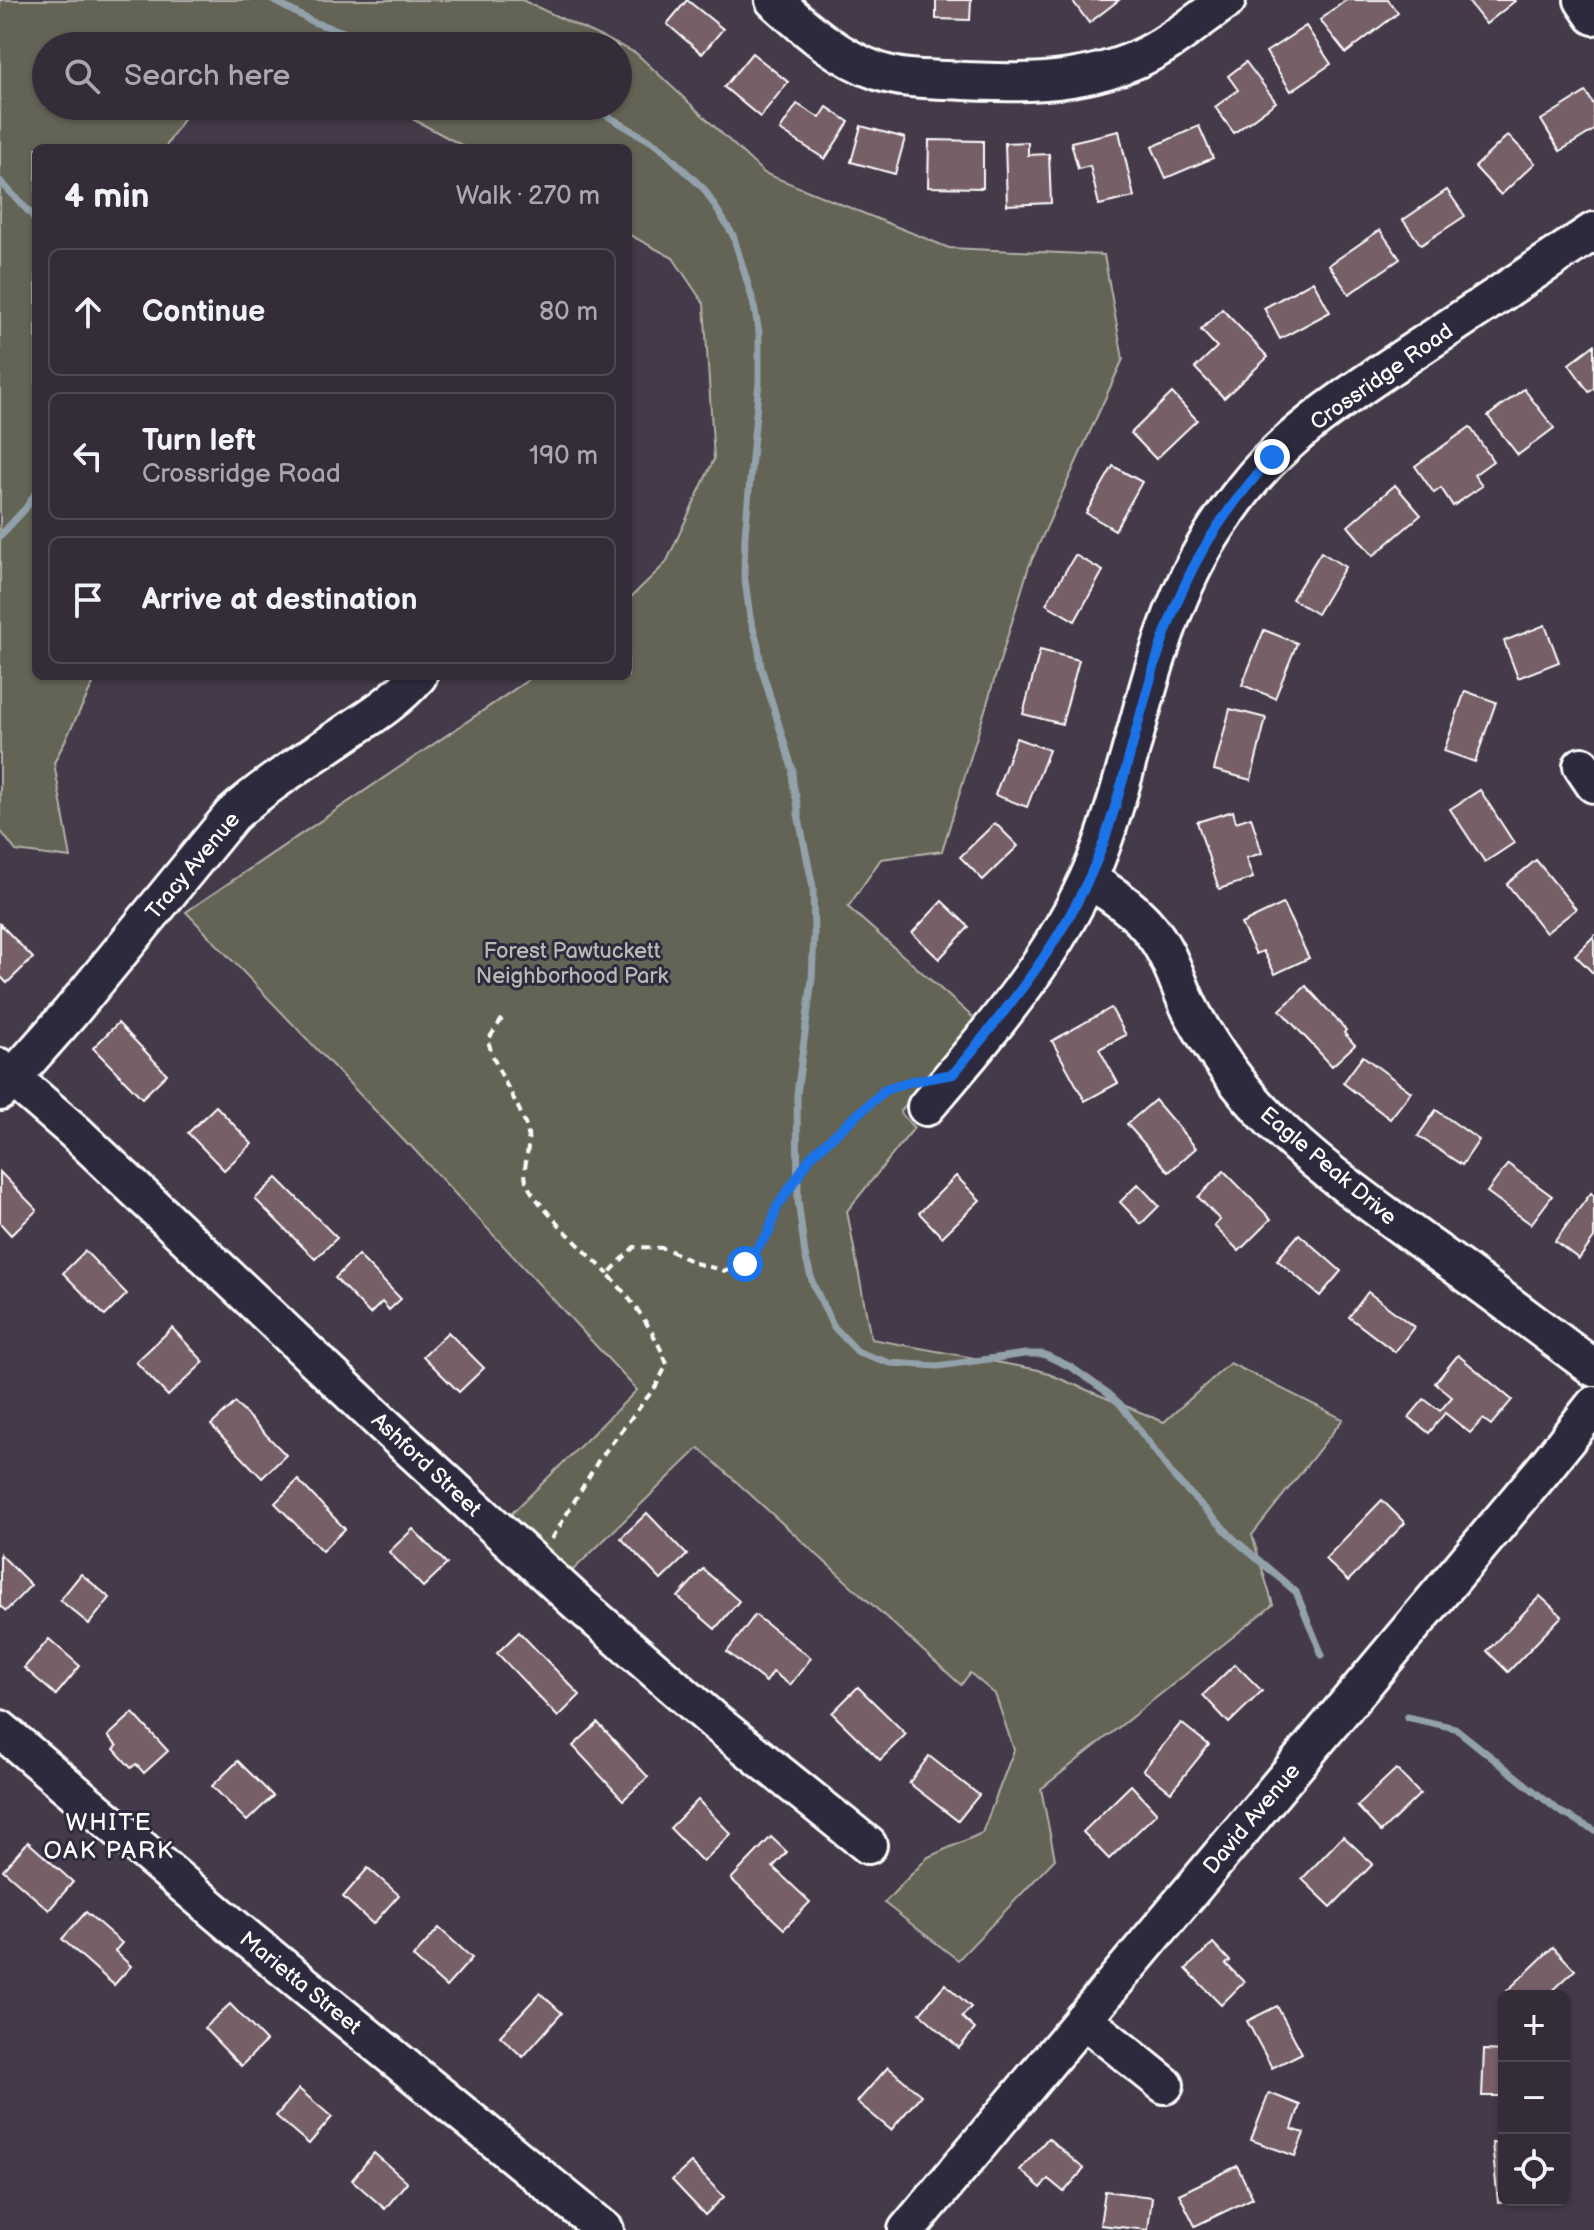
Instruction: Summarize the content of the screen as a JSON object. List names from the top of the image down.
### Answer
{
  "streets": {
    "street": [
      "Crossridge Road",
      "Tracy Avenue",
      "Eagle Peak Drive",
      "Ashford Street",
      "David Avenue",
      "Marietta Street"
    ]
  },
  "crossings": [
    ["Crossridge Road", "Eagle Peak Drive"],
    ["Tracy Avenue", "Ashford Street"]
  ],
  "districts": ["WHITE OAK PARK"],
  "parks": ["Forest Pawtuckett Neighborhood Park"],
  "page": {
    "search": "Search here",
    "heading": ["4 min", "Walk · 270 m"],
    "list": [
      ["Continue", "80 m"],
      ["Turn left", "Crossridge Road", "190 m"],
      "Arrive at destination"
    ],
    "map_buttons": ["+", "−"]
  }
}
